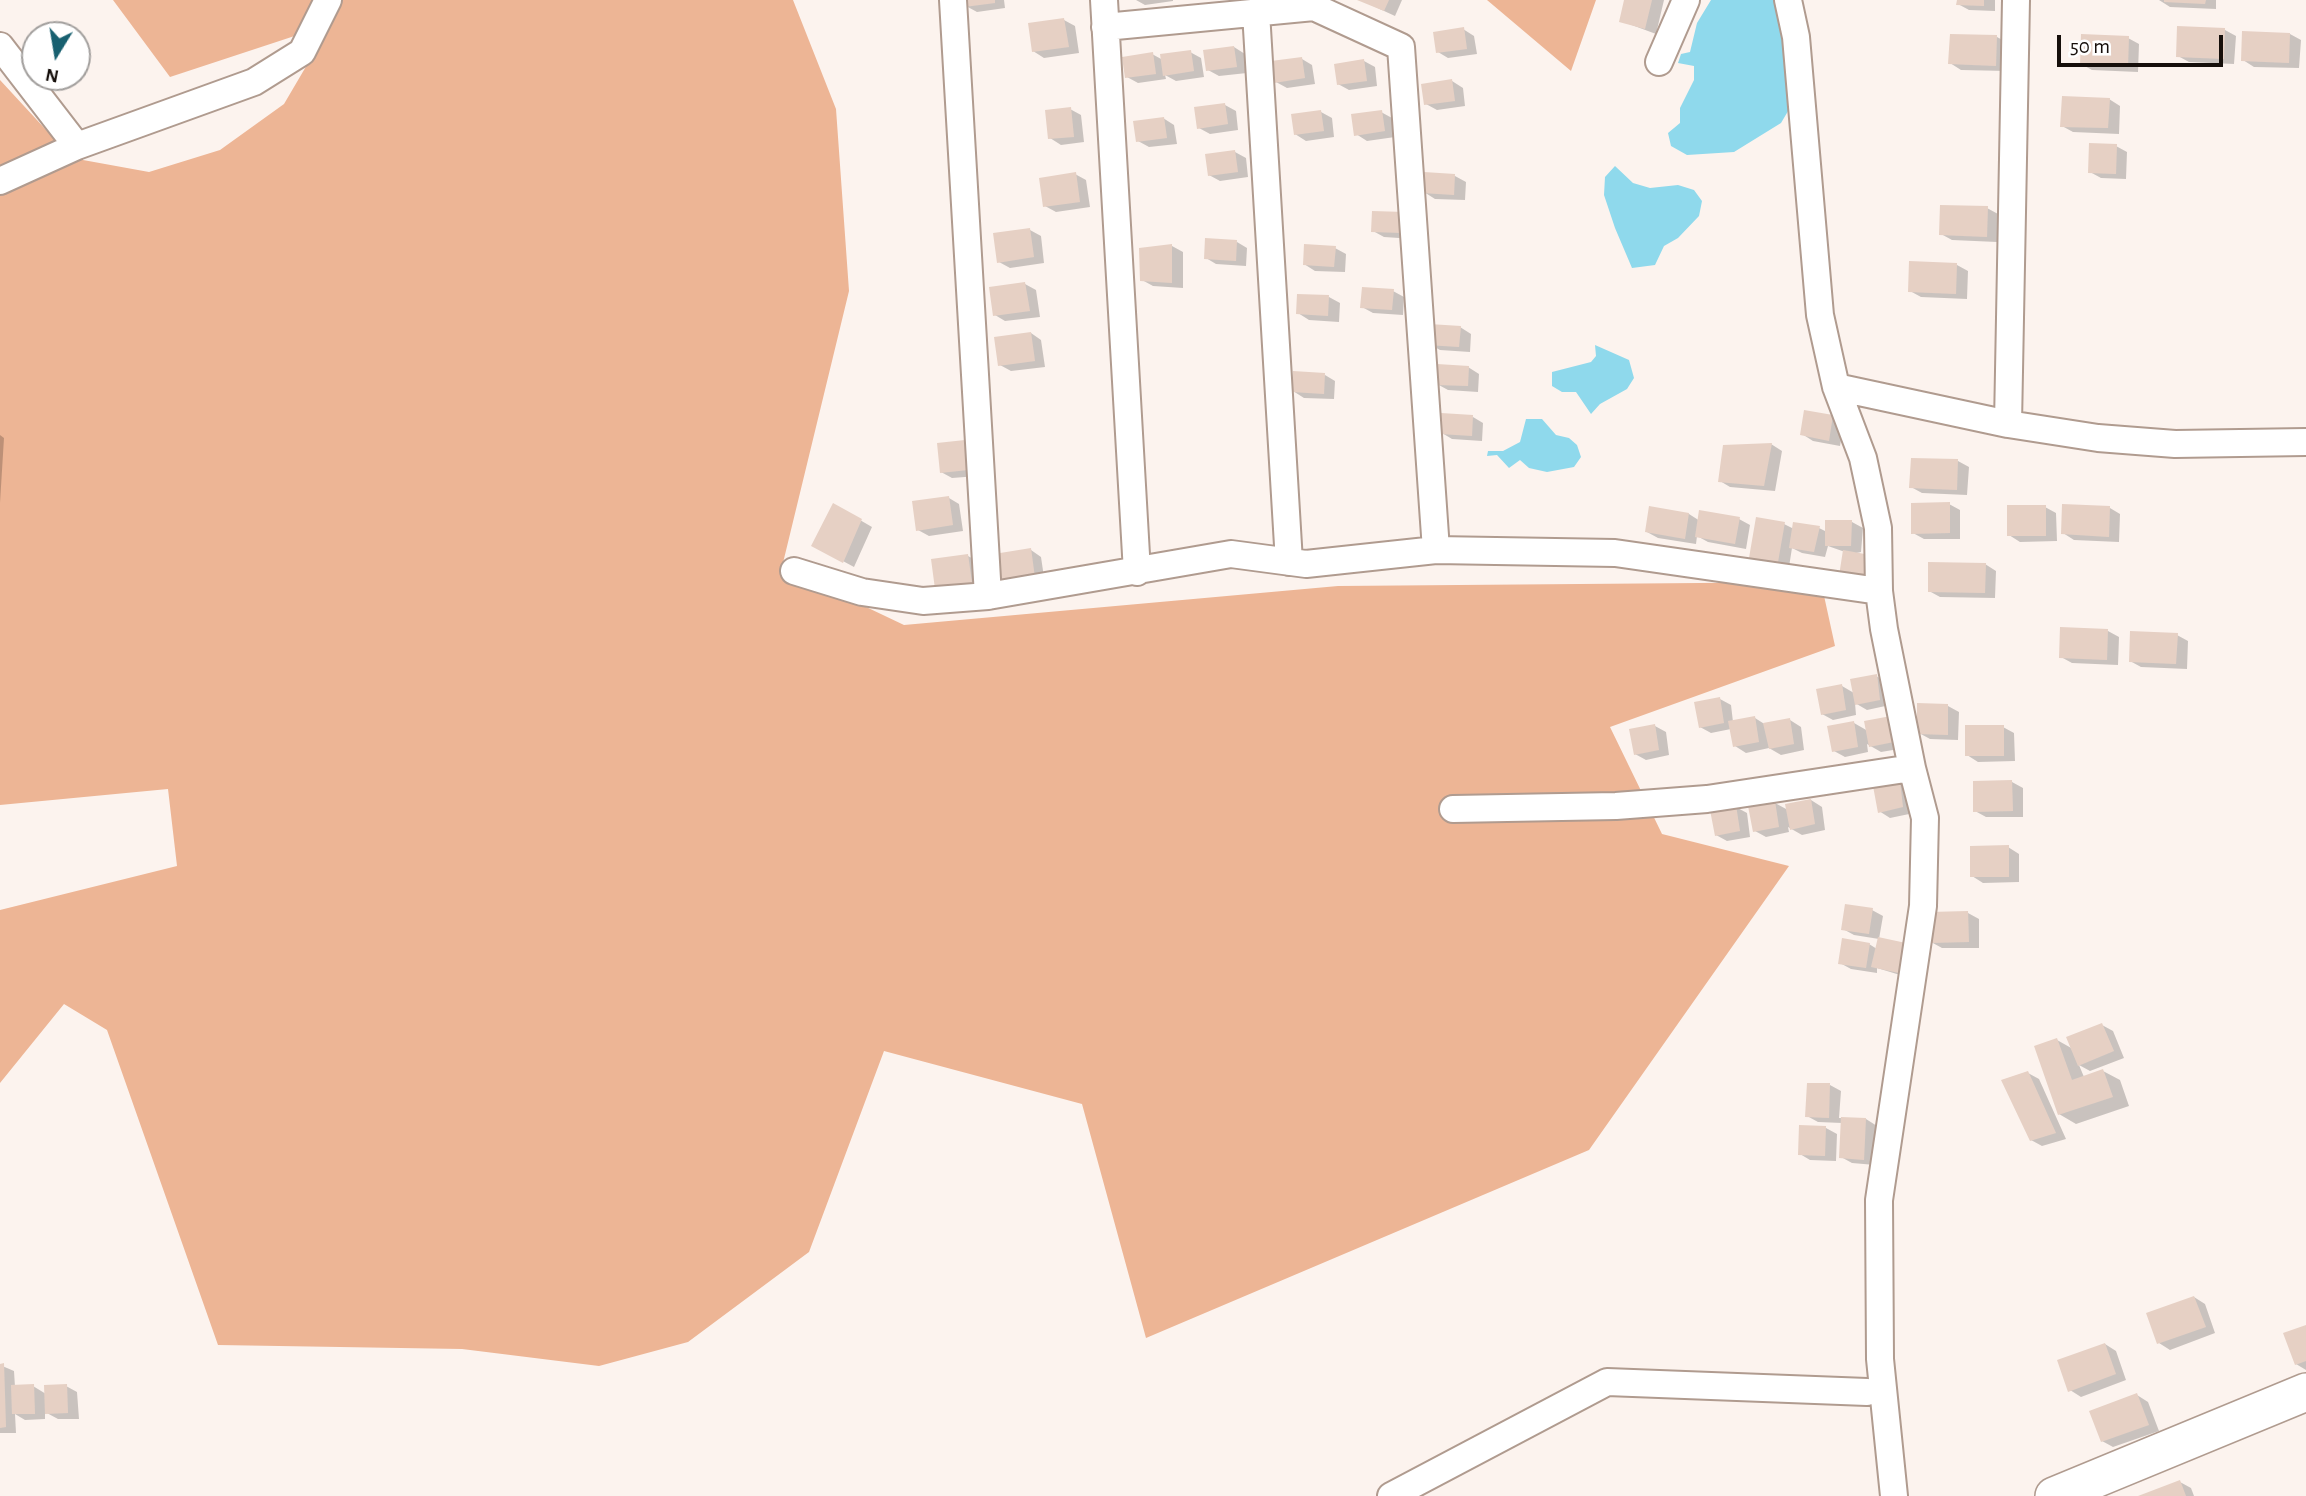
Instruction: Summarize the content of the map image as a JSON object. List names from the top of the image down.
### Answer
{
  "scale_bar": "50 m",
  "north": "bottom"
}
